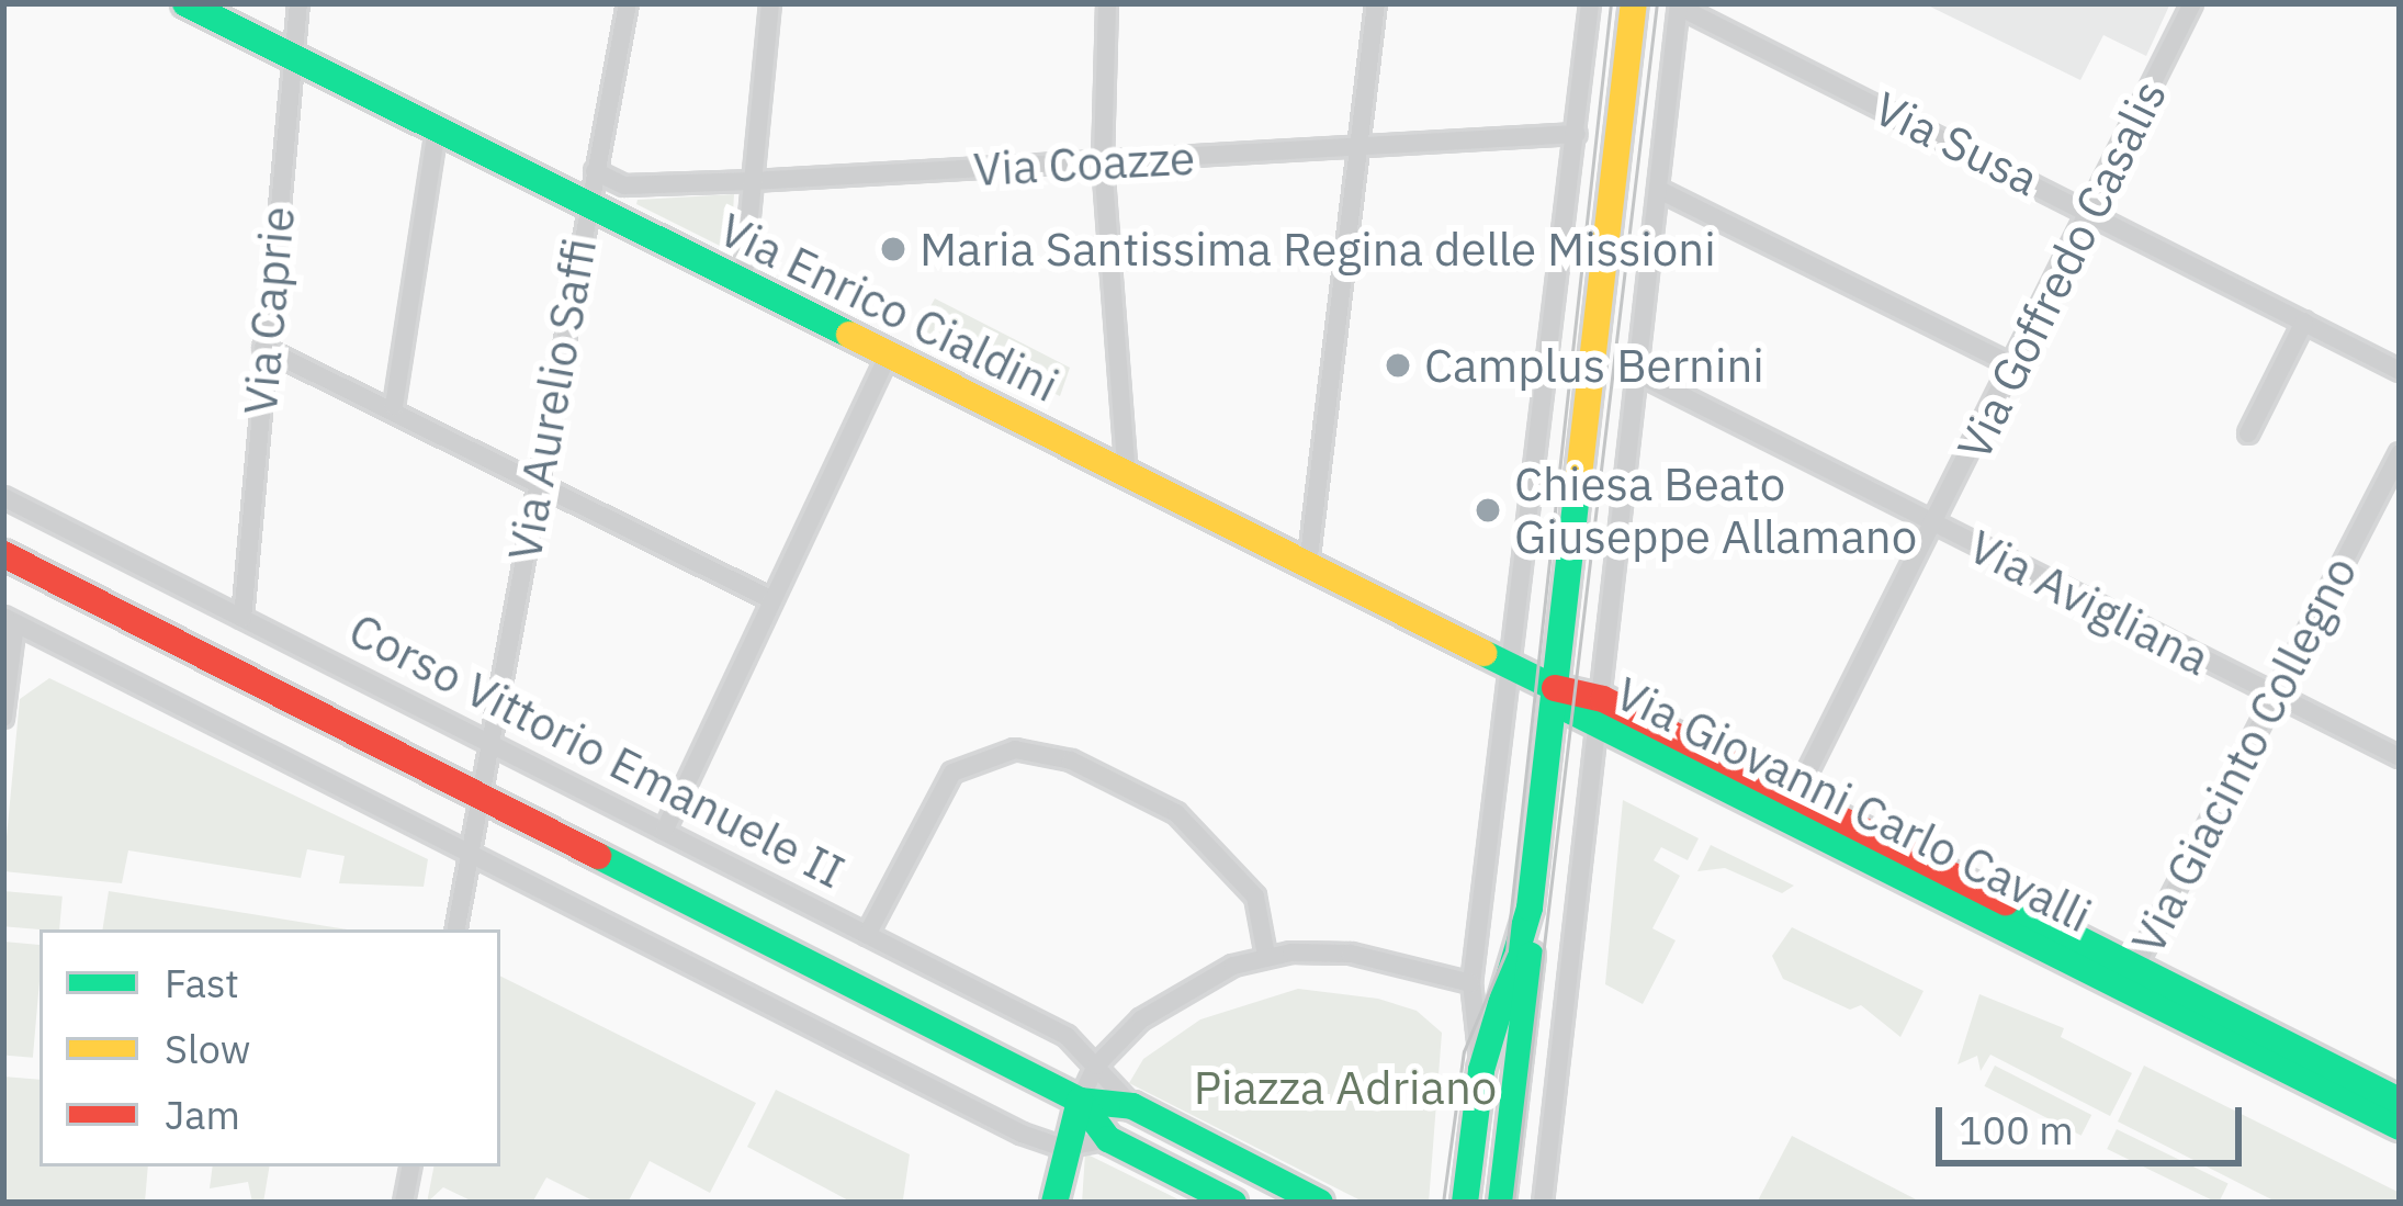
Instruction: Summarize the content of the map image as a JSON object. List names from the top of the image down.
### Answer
{
  "streets": {
    "main road": ["Via Enrico Cialdini", "Corso Vittorio Emanuele II", "Via Giovanni Carlo Cavalli"],
    "street": [
      "Via Susa",
      "Via Coazze",
      "Via Goffredo Casalis",
      "Via Caprie",
      "Via Aurelio Saffi",
      "Via Avigliana",
      "Via Giacinto Collegno"
    ]
  },
  "crossings": [
    ["Via Susa", "Via Goffredo Casalis"],
    ["Via Coazze", "Via Aurelio Saffi"],
    ["Via Goffredo Casalis", "Via Avigliana"],
    ["Via Goffredo Casalis", "Via Giovanni Carlo Cavalli"],
    ["Via Enrico Cialdini", "Via Caprie"],
    ["Via Enrico Cialdini", "Via Aurelio Saffi"],
    ["Via Enrico Cialdini", "Via Giovanni Carlo Cavalli"],
    ["Via Caprie", "Corso Vittorio Emanuele II"],
    ["Via Aurelio Saffi", "Corso Vittorio Emanuele II"],
    ["Via Avigliana", "Via Giacinto Collegno"],
    ["Via Giacinto Collegno", "Via Giovanni Carlo Cavalli"]
  ],
  "parks": ["Piazza Adriano"],
  "places": ["Maria Santissima Regina delle Missioni", "Camplus Bernini", "Chiesa Beato Giuseppe Allamano"],
  "legend": ["Fast", "Slow", "Jam"],
  "scale_bar": "100 m"
}
